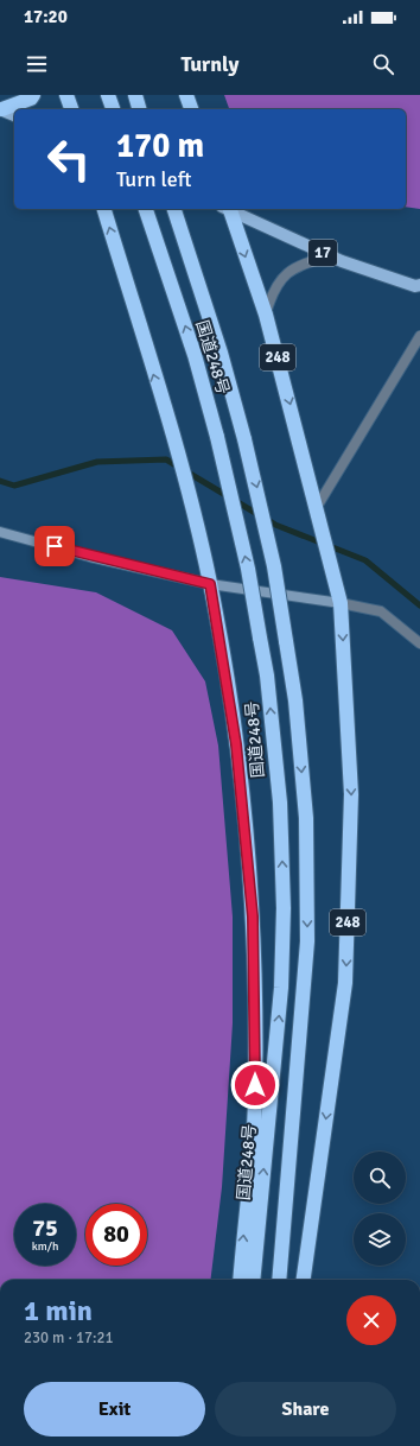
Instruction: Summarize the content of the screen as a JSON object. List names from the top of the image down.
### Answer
{
  "streets": {
    "highway": ["国道248号", "248"],
    "main road": ["17"]
  },
  "page": {
    "status": "17:20",
    "header": "Turnly",
    "turn": ["170 m", "Turn left"],
    "speed": "75 km/h",
    "limit": "80",
    "heading": ["1 min", "230 m · 17:21"],
    "buttons": ["Exit", "Share"]
  }
}
